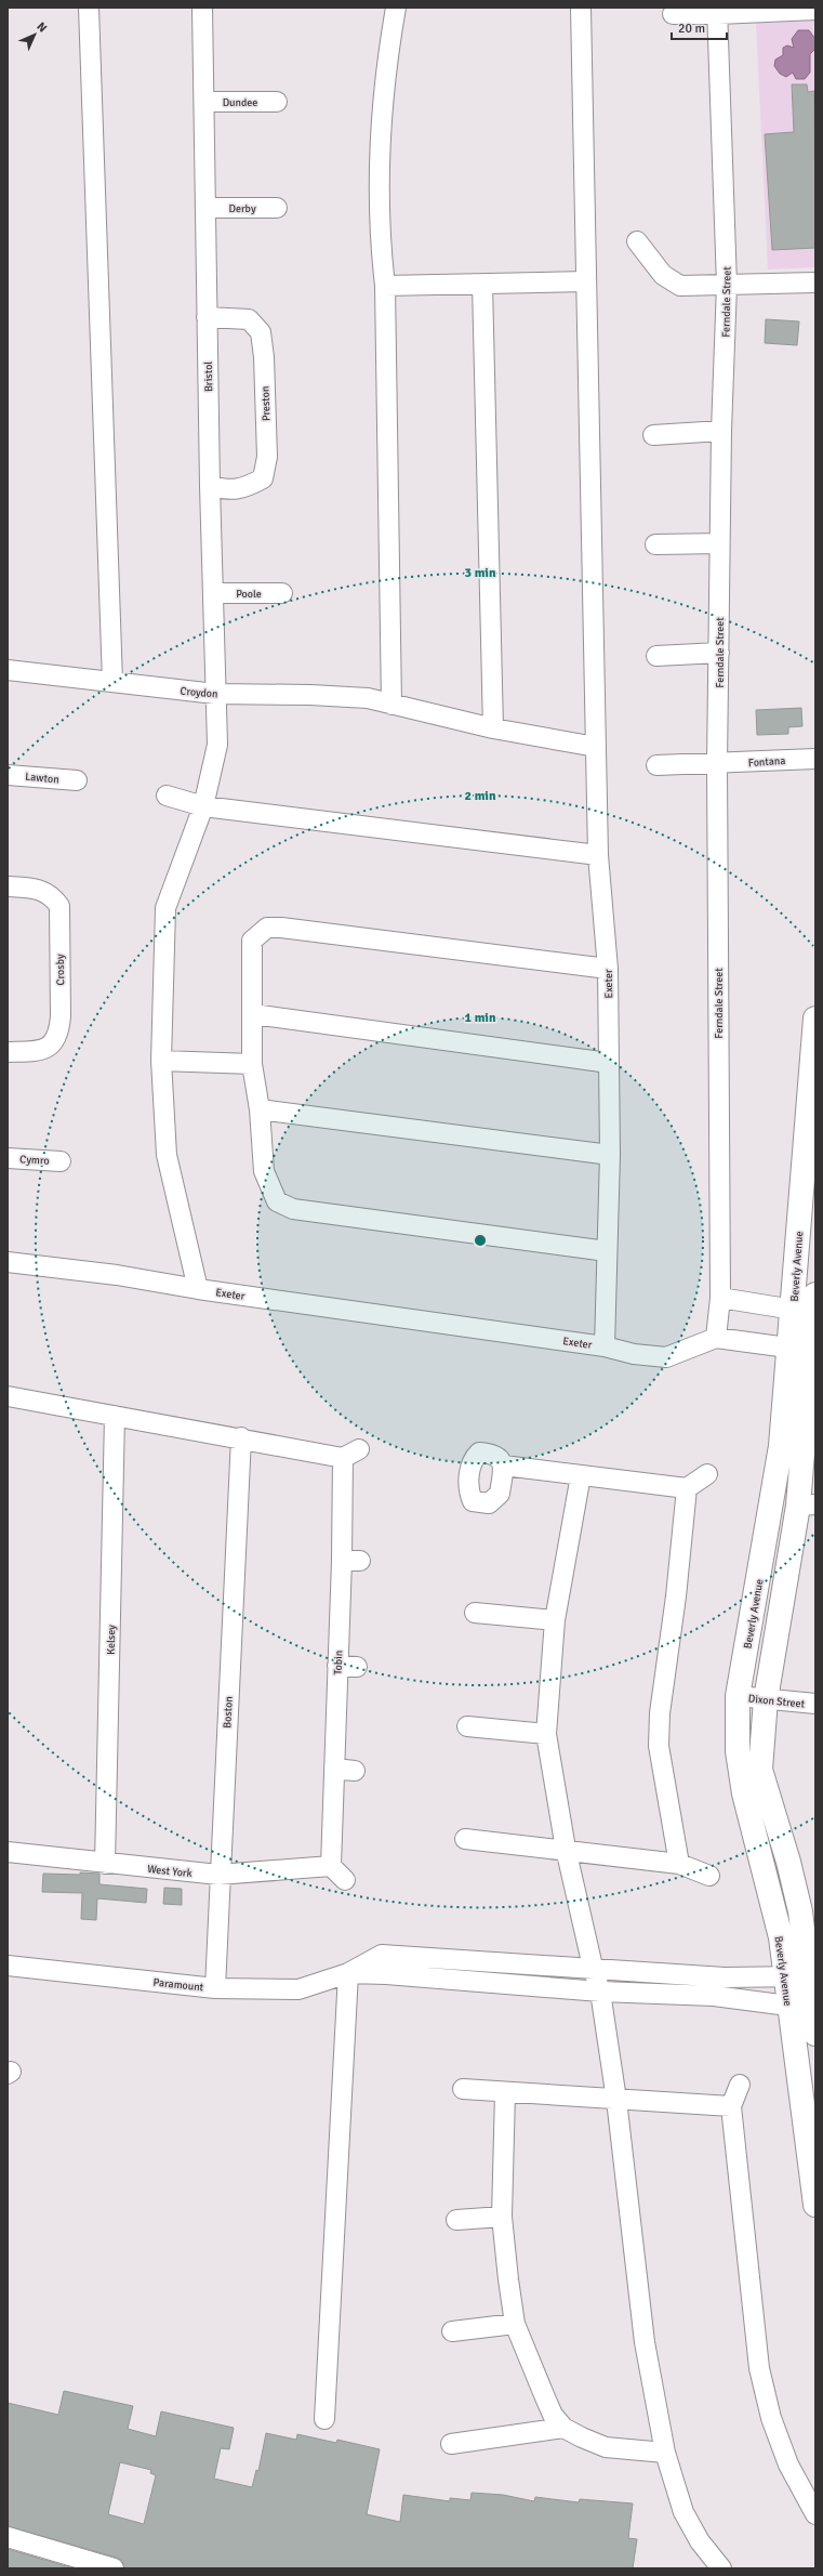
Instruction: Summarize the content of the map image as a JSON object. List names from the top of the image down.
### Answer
{
  "streets": {
    "street": [
      "Dundee",
      "Derby",
      "Ferndale Street",
      "Bristol",
      "Preston",
      "Poole",
      "Croydon",
      "Fontana",
      "Lawton",
      "Crosby",
      "Exeter",
      "Cymro",
      "Beverly Avenue",
      "Kelsey",
      "Tobin",
      "Dixon Street",
      "Boston",
      "West York",
      "Paramount"
    ]
  },
  "crossings": [
    ["Dundee", "Bristol"],
    ["Derby", "Bristol"],
    ["Ferndale Street", "Fontana"],
    ["Bristol", "Preston"],
    ["Bristol", "Poole"],
    ["Bristol", "Croydon"],
    ["Bristol", "Exeter"],
    ["Croydon", "Exeter"],
    ["Beverly Avenue", "Dixon Street"],
    ["Kelsey", "West York"],
    ["Tobin", "Boston"],
    ["Tobin", "West York"],
    ["Boston", "West York"],
    ["Boston", "Paramount"]
  ],
  "scale_bar": "20 m",
  "north": "top right",
  "rings": ["3 min", "2 min", "1 min"]
}
